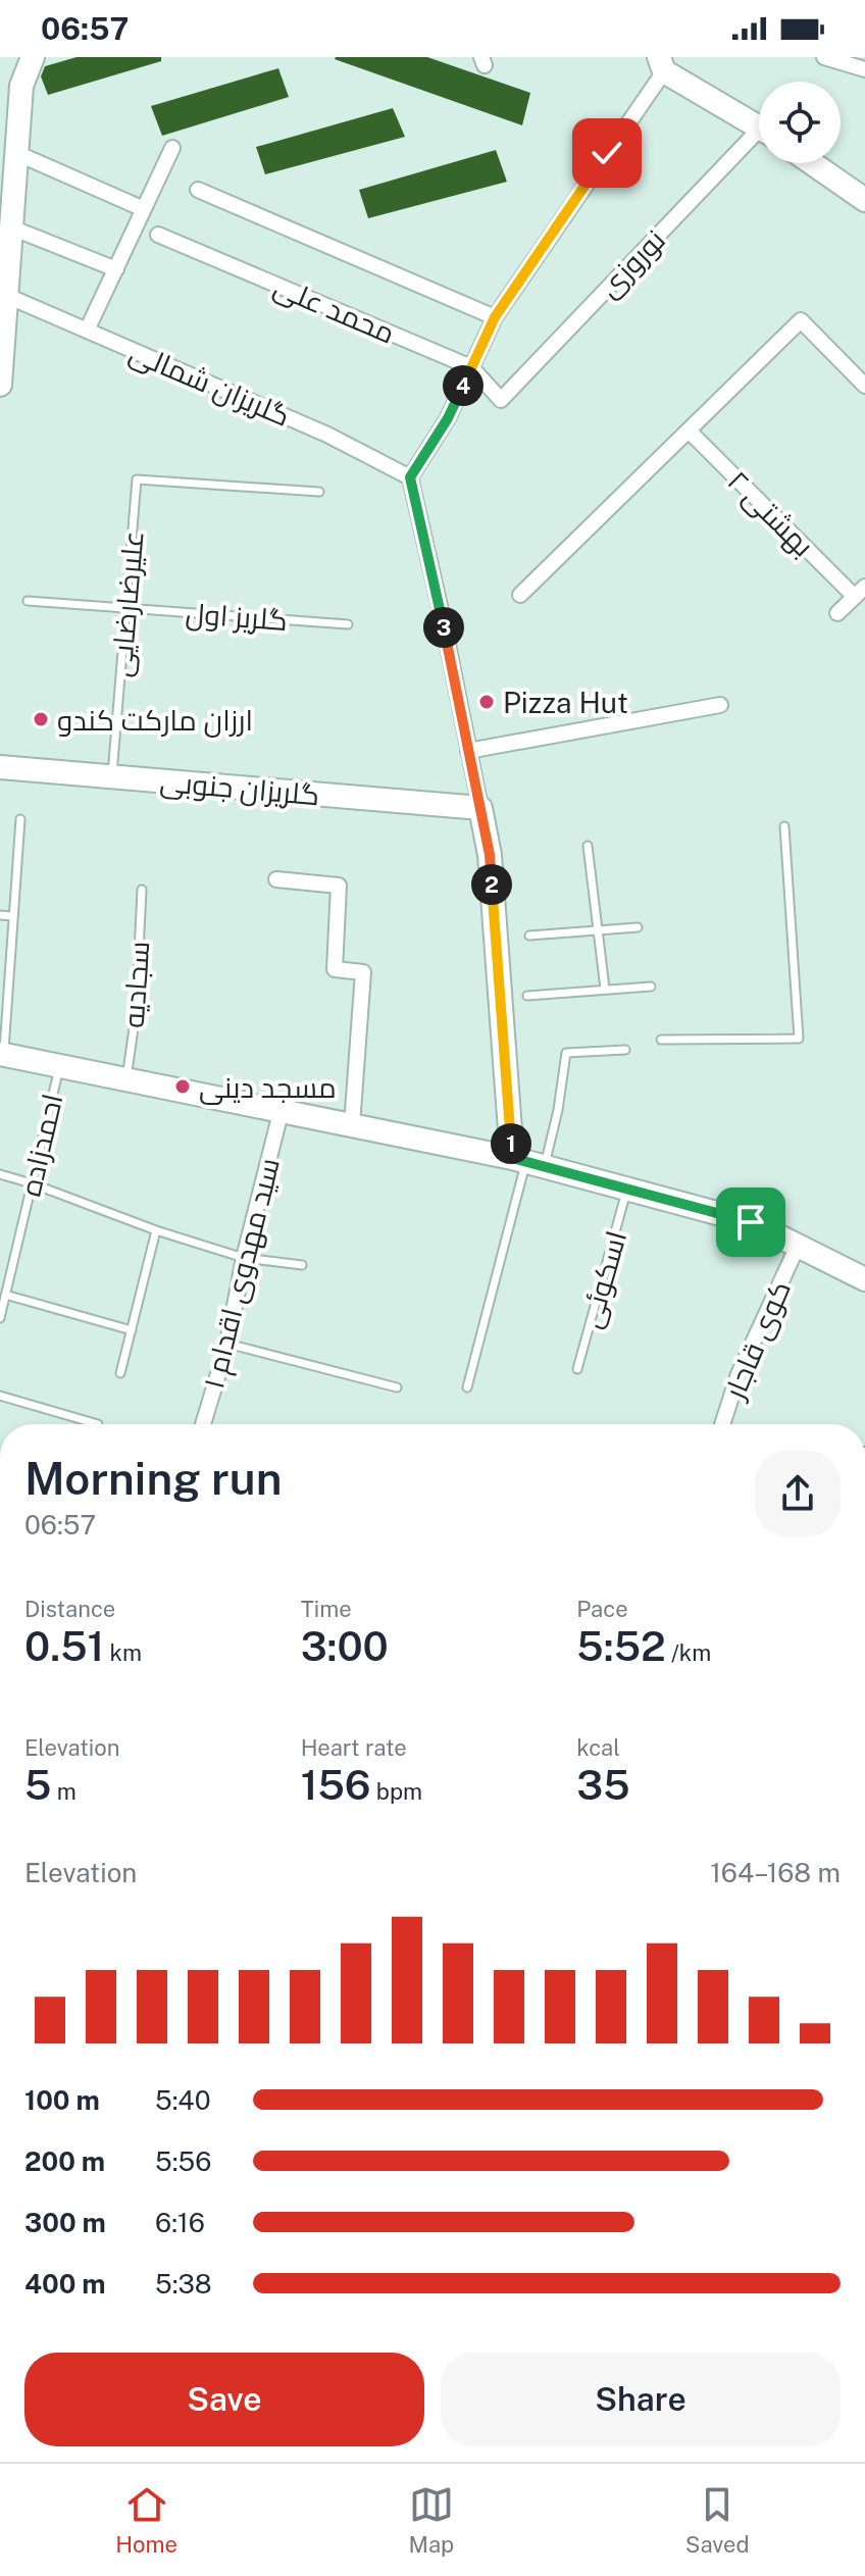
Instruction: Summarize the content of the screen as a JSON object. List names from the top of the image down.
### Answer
{
  "streets": {
    "street": [
      "نوروزی",
      "محمد علی",
      "گلریزان شمالی",
      "بهشتی ۲",
      "گلریزان جنوبی",
      "سید مهدوی اقدام ۱",
      "کوی قاجار"
    ],
    "lane": [
      "علیرضارضایی",
      "گلریز اول",
      "سجادیه",
      "احمدزاده",
      "اسکوئی"
    ]
  },
  "crossings": [
    ["نوروزی", "محمد علی"],
    ["علیرضارضایی", "گلریز اول"],
    ["علیرضارضایی", "گلریزان جنوبی"]
  ],
  "places": ["Pizza Hut", "ارزان مارکت کندو", "مسجد دینی"],
  "page": {
    "status": "06:57",
    "pins": [
      "4",
      "3",
      "2",
      "1"
    ],
    "heading": ["Morning run", "06:57"],
    "stats": [
      ["Distance", "0.51 km"],
      ["Time", "3:00"],
      ["Pace", "5:52 /km"],
      ["Elevation", "5 m"],
      ["Heart rate", "156 bpm"],
      ["kcal", "35"]
    ],
    "chart": ["Elevation", "164–168 m"],
    "list": [
      {
        "name": "100 m",
        "note": "5:40"
      },
      {
        "name": "200 m",
        "note": "5:56"
      },
      {
        "name": "300 m",
        "note": "6:16"
      },
      {
        "name": "400 m",
        "note": "5:38"
      }
    ],
    "buttons": ["Save", "Share"],
    "tabs": ["Home", "Map", "Saved"]
  }
}
